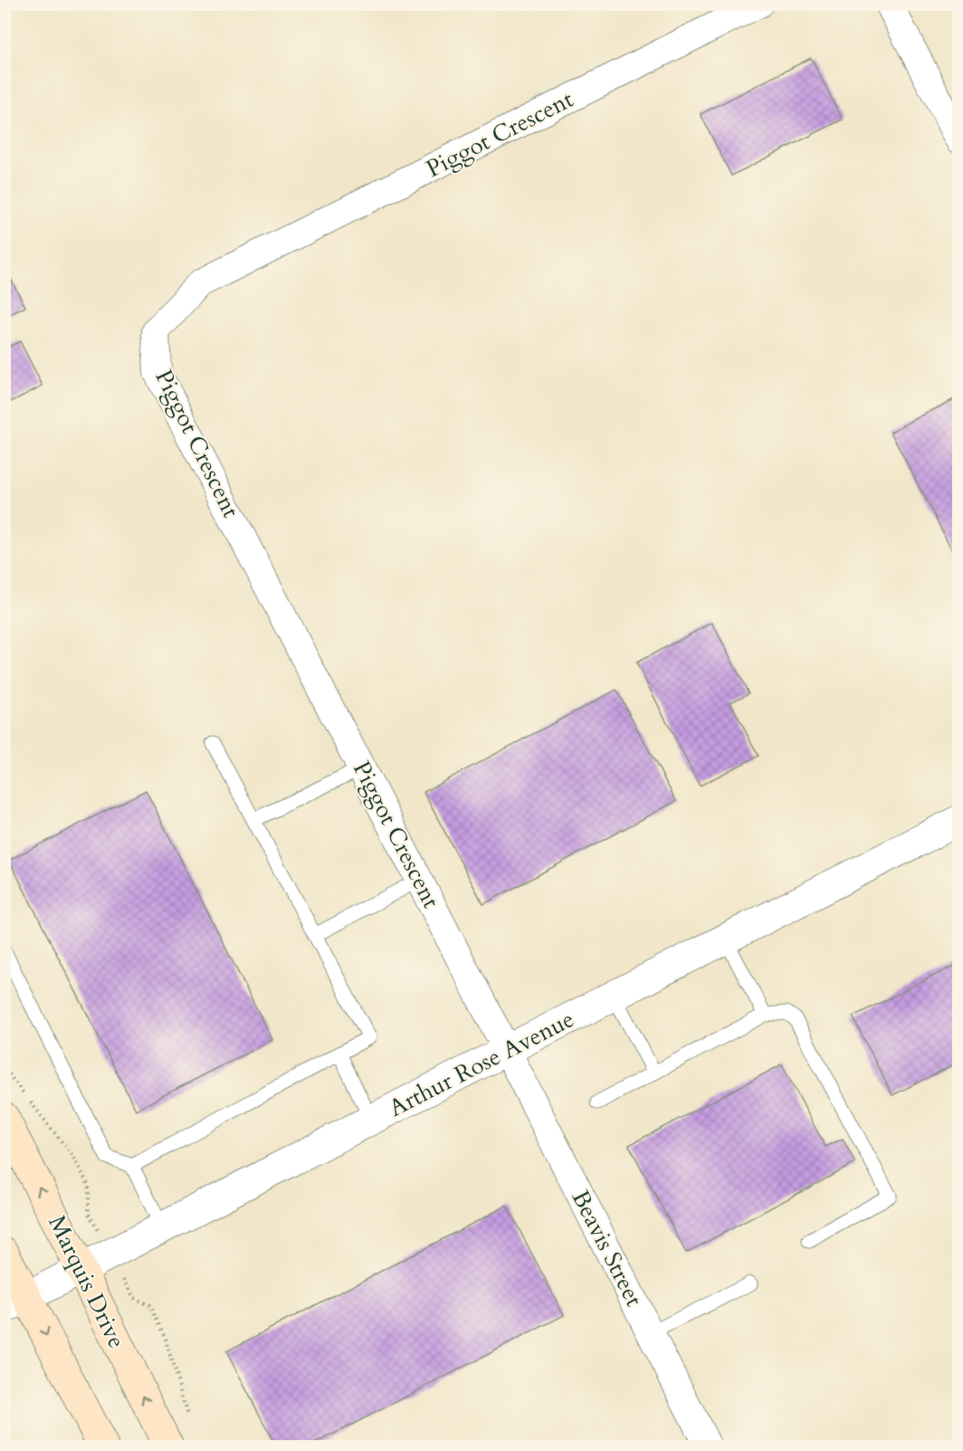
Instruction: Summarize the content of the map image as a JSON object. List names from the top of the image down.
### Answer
{
  "streets": {
    "main road": ["Marquis Drive"],
    "street": ["Piggot Crescent", "Arthur Rose Avenue", "Beavis Street"]
  },
  "crossings": [
    ["Piggot Crescent", "Arthur Rose Avenue"],
    ["Piggot Crescent", "Beavis Street"],
    ["Arthur Rose Avenue", "Beavis Street"],
    ["Arthur Rose Avenue", "Marquis Drive"]
  ]
}
